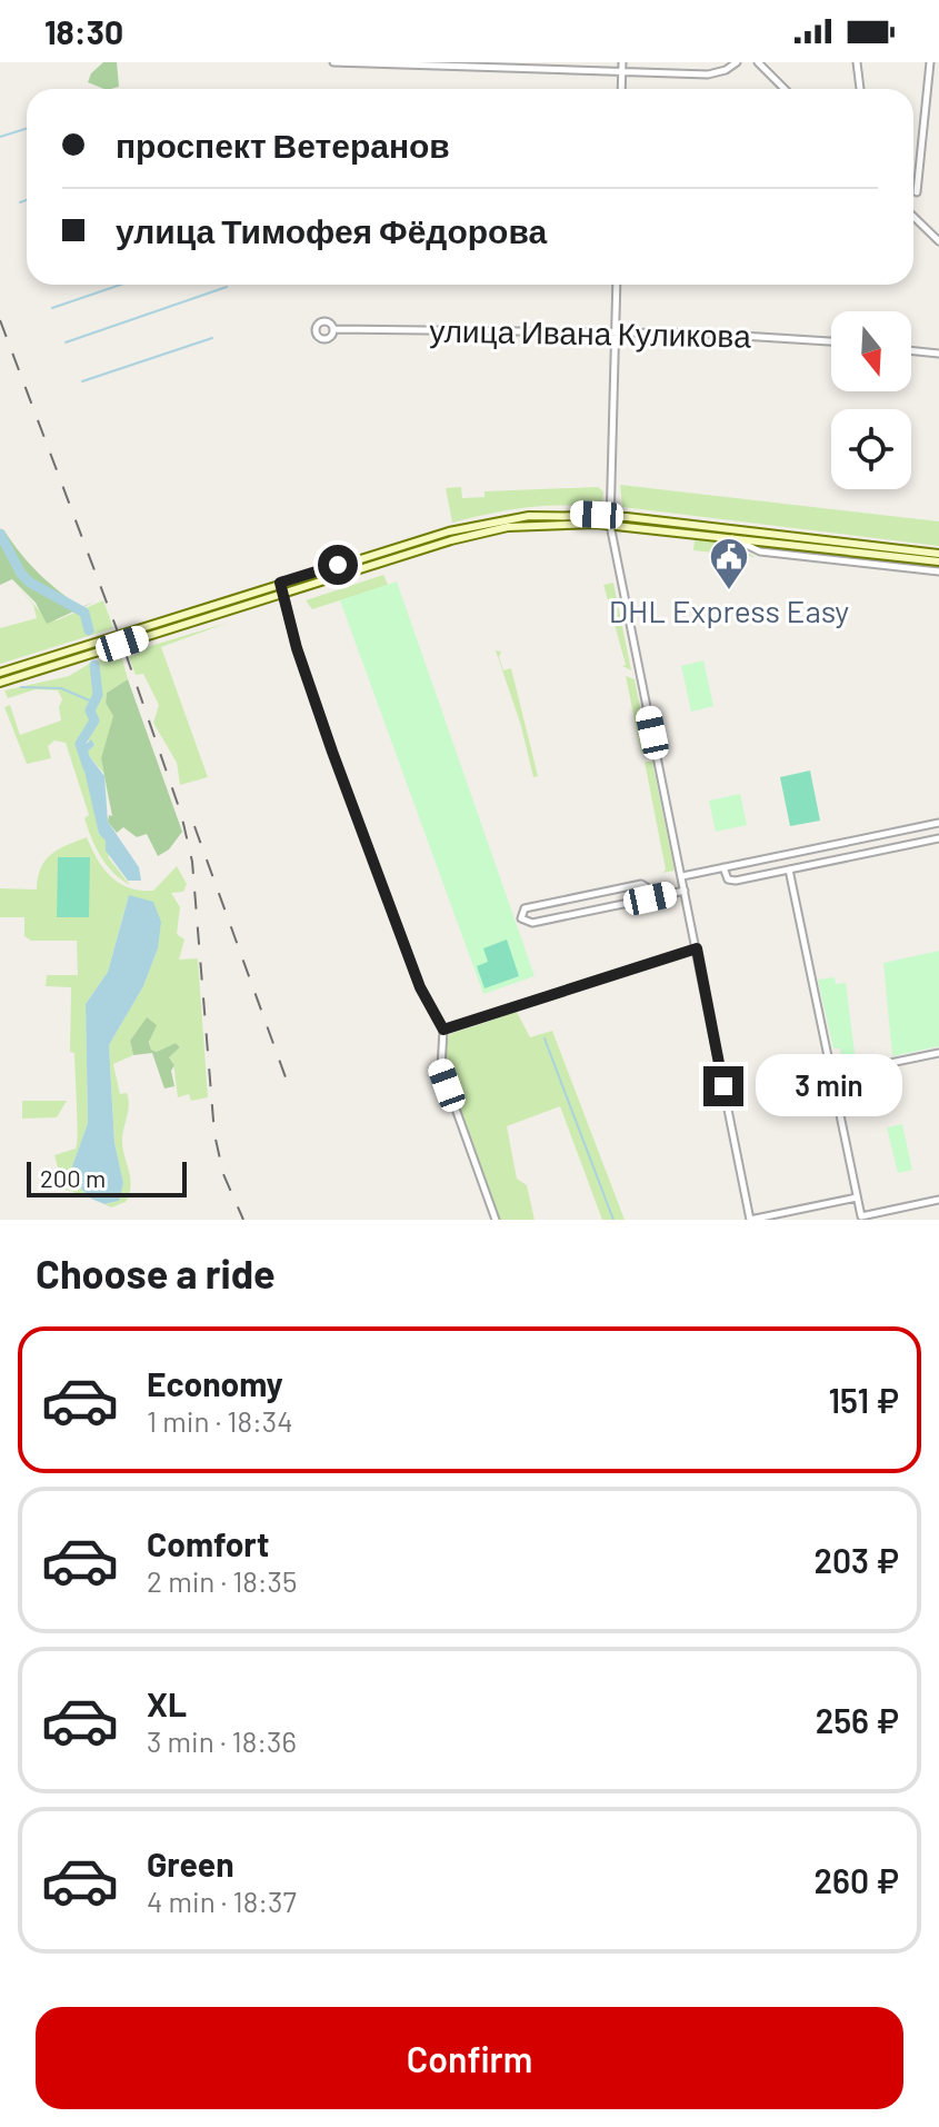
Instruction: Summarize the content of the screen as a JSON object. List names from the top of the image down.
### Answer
{
  "streets": {
    "street": ["улица Ивана Куликова"]
  },
  "places": {
    "public building": ["DHL Express Easy"]
  },
  "scale_bar": "200 m",
  "north": "bottom",
  "page": {
    "status": "18:30",
    "banner": ["проспект Ветеранов", "улица Тимофея Фёдорова"],
    "bubble": "3 min",
    "scale": "200 m",
    "heading": "Choose a ride",
    "list": [
      {
        "name": "Economy",
        "note": "1 min · 18:34",
        "value": "151 ₽"
      },
      {
        "name": "Comfort",
        "note": "2 min · 18:35",
        "value": "203 ₽"
      },
      {
        "name": "XL",
        "note": "3 min · 18:36",
        "value": "256 ₽"
      },
      {
        "name": "Green",
        "note": "4 min · 18:37",
        "value": "260 ₽"
      }
    ],
    "buttons": "Confirm"
  }
}
